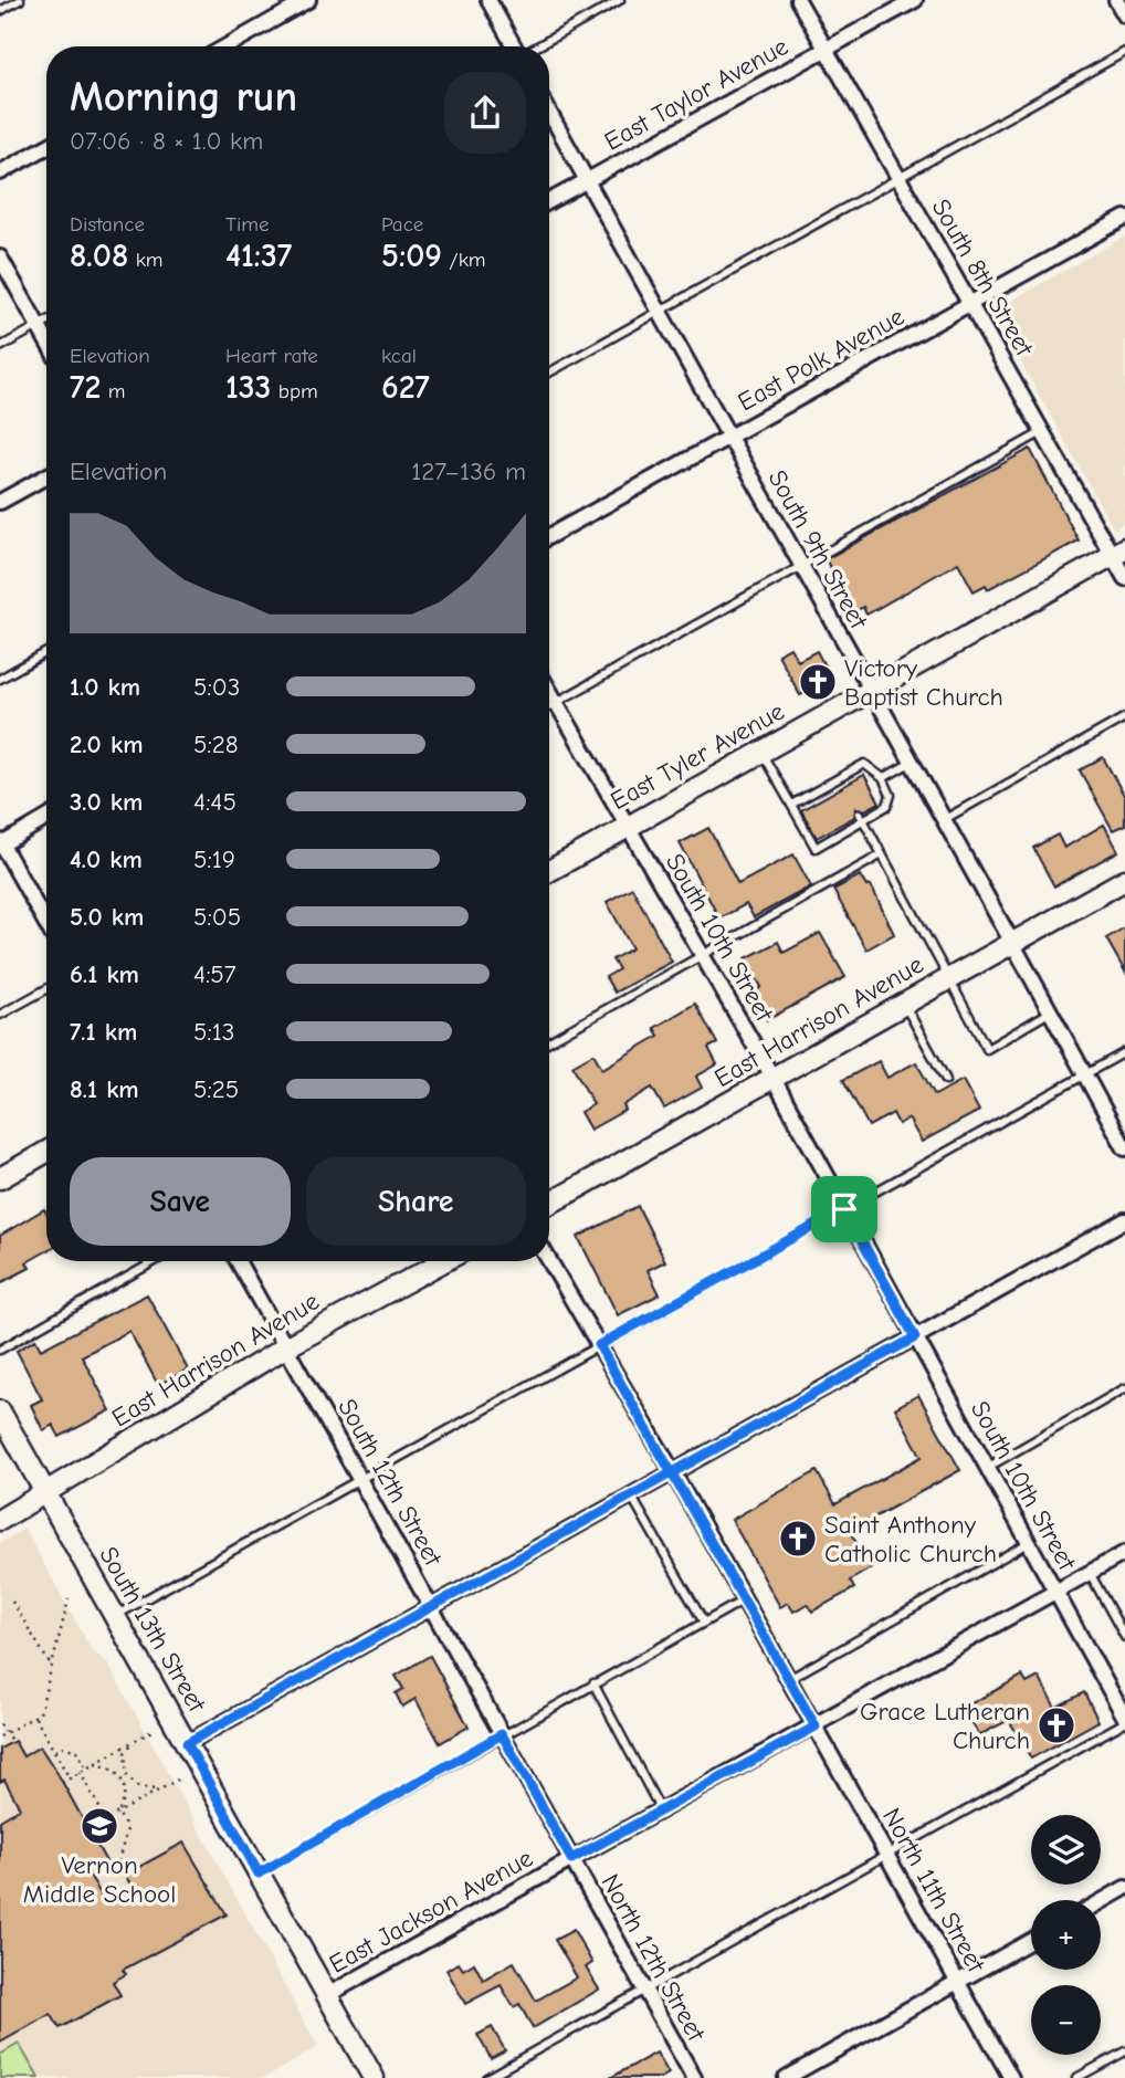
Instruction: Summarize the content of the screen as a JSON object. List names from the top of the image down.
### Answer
{
  "streets": {
    "main road": ["East Tyler Avenue", "East Harrison Avenue", "South 13th Street"],
    "street": [
      "East Taylor Avenue",
      "South 8th Street",
      "East Polk Avenue",
      "South 9th Street",
      "South 10th Street",
      "South 12th Street",
      "North 11th Street",
      "East Jackson Avenue",
      "North 12th Street"
    ]
  },
  "crossings": [
    ["East Taylor Avenue", "South 8th Street"],
    ["East Taylor Avenue", "South 9th Street"],
    ["South 8th Street", "East Polk Avenue"],
    ["South 8th Street", "East Tyler Avenue"],
    ["East Polk Avenue", "South 9th Street"],
    ["South 9th Street", "East Tyler Avenue"],
    ["South 9th Street", "East Harrison Avenue"],
    ["East Tyler Avenue", "South 10th Street"],
    ["South 10th Street", "East Harrison Avenue"],
    ["South 10th Street", "East Jackson Avenue"],
    ["East Harrison Avenue", "South 12th Street"],
    ["East Harrison Avenue", "South 13th Street"],
    ["South 12th Street", "East Jackson Avenue"],
    ["South 12th Street", "North 12th Street"],
    ["South 13th Street", "East Jackson Avenue"],
    ["North 11th Street", "East Jackson Avenue"],
    ["East Jackson Avenue", "North 12th Street"]
  ],
  "places": {
    "church": ["Victory Baptist Church", "Saint Anthony Catholic Church", "Grace Lutheran Church"],
    "school or university": ["Vernon Middle School"]
  },
  "page": {
    "heading": ["Morning run", "07:06 · 8 × 1.0 km"],
    "stats": [
      ["Distance", "8.08 km"],
      ["Time", "41:37"],
      ["Pace", "5:09 /km"],
      ["Elevation", "72 m"],
      ["Heart rate", "133 bpm"],
      ["kcal", "627"]
    ],
    "chart": ["Elevation", "127–136 m"],
    "list": [
      {
        "name": "1.0 km",
        "note": "5:03"
      },
      {
        "name": "2.0 km",
        "note": "5:28"
      },
      {
        "name": "3.0 km",
        "note": "4:45"
      },
      {
        "name": "4.0 km",
        "note": "5:19"
      },
      {
        "name": "5.0 km",
        "note": "5:05"
      },
      {
        "name": "6.1 km",
        "note": "4:57"
      },
      {
        "name": "7.1 km",
        "note": "5:13"
      },
      {
        "name": "8.1 km",
        "note": "5:25"
      }
    ],
    "buttons": ["Save", "Share"],
    "map_buttons": ["+", "−"]
  }
}
